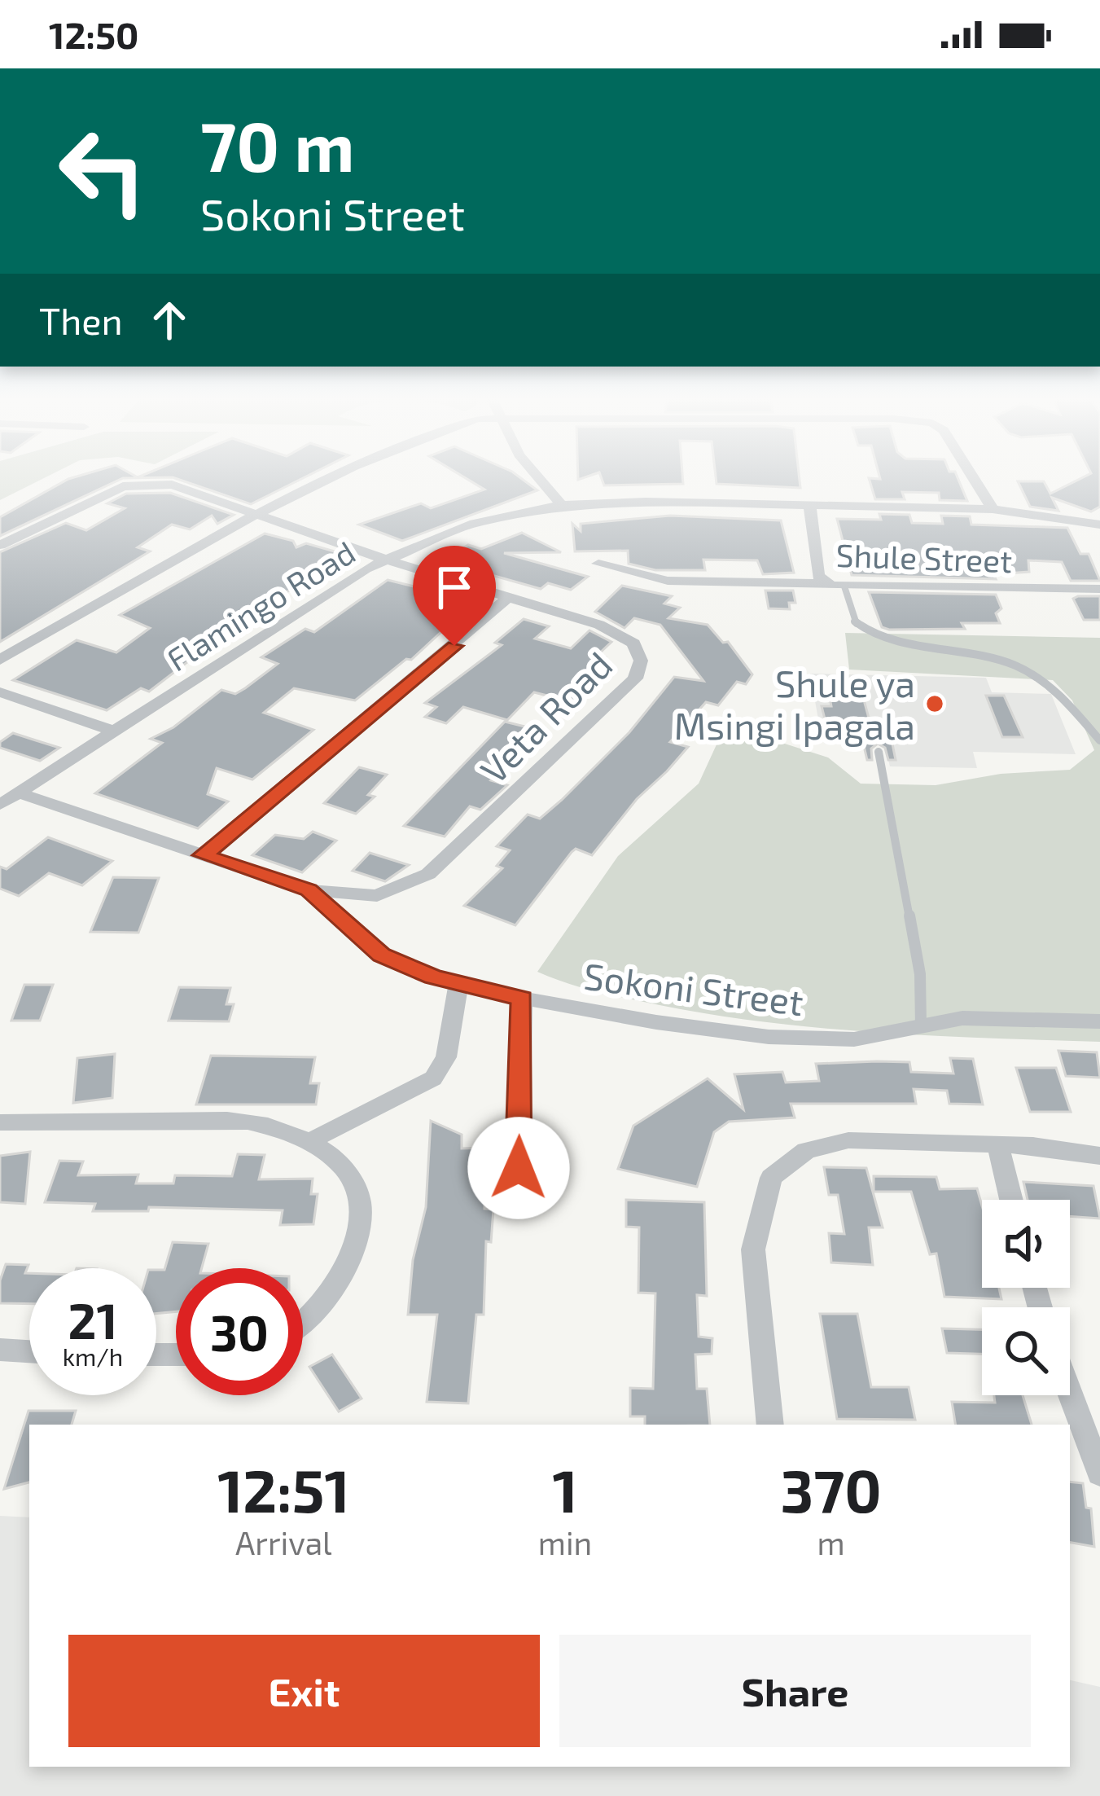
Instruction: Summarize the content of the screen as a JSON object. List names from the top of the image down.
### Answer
{
  "streets": {
    "street": [
      "Shule Street",
      "Flamingo Road",
      "Veta Road",
      "Sokoni Street"
    ]
  },
  "crossings": [
    ["Shule Street", "Flamingo Road"],
    ["Flamingo Road", "Veta Road"],
    ["Veta Road", "Sokoni Street"]
  ],
  "places": ["Shule ya Msingi Ipagala"],
  "page": {
    "status": "12:50",
    "turn": ["70 m", "Sokoni Street"],
    "then": "Then",
    "speed": "21 km/h",
    "limit": "30",
    "eta": [
      "12:51",
      "Arrival",
      "1",
      "min",
      "370",
      "m"
    ],
    "buttons": ["Exit", "Share"]
  }
}
